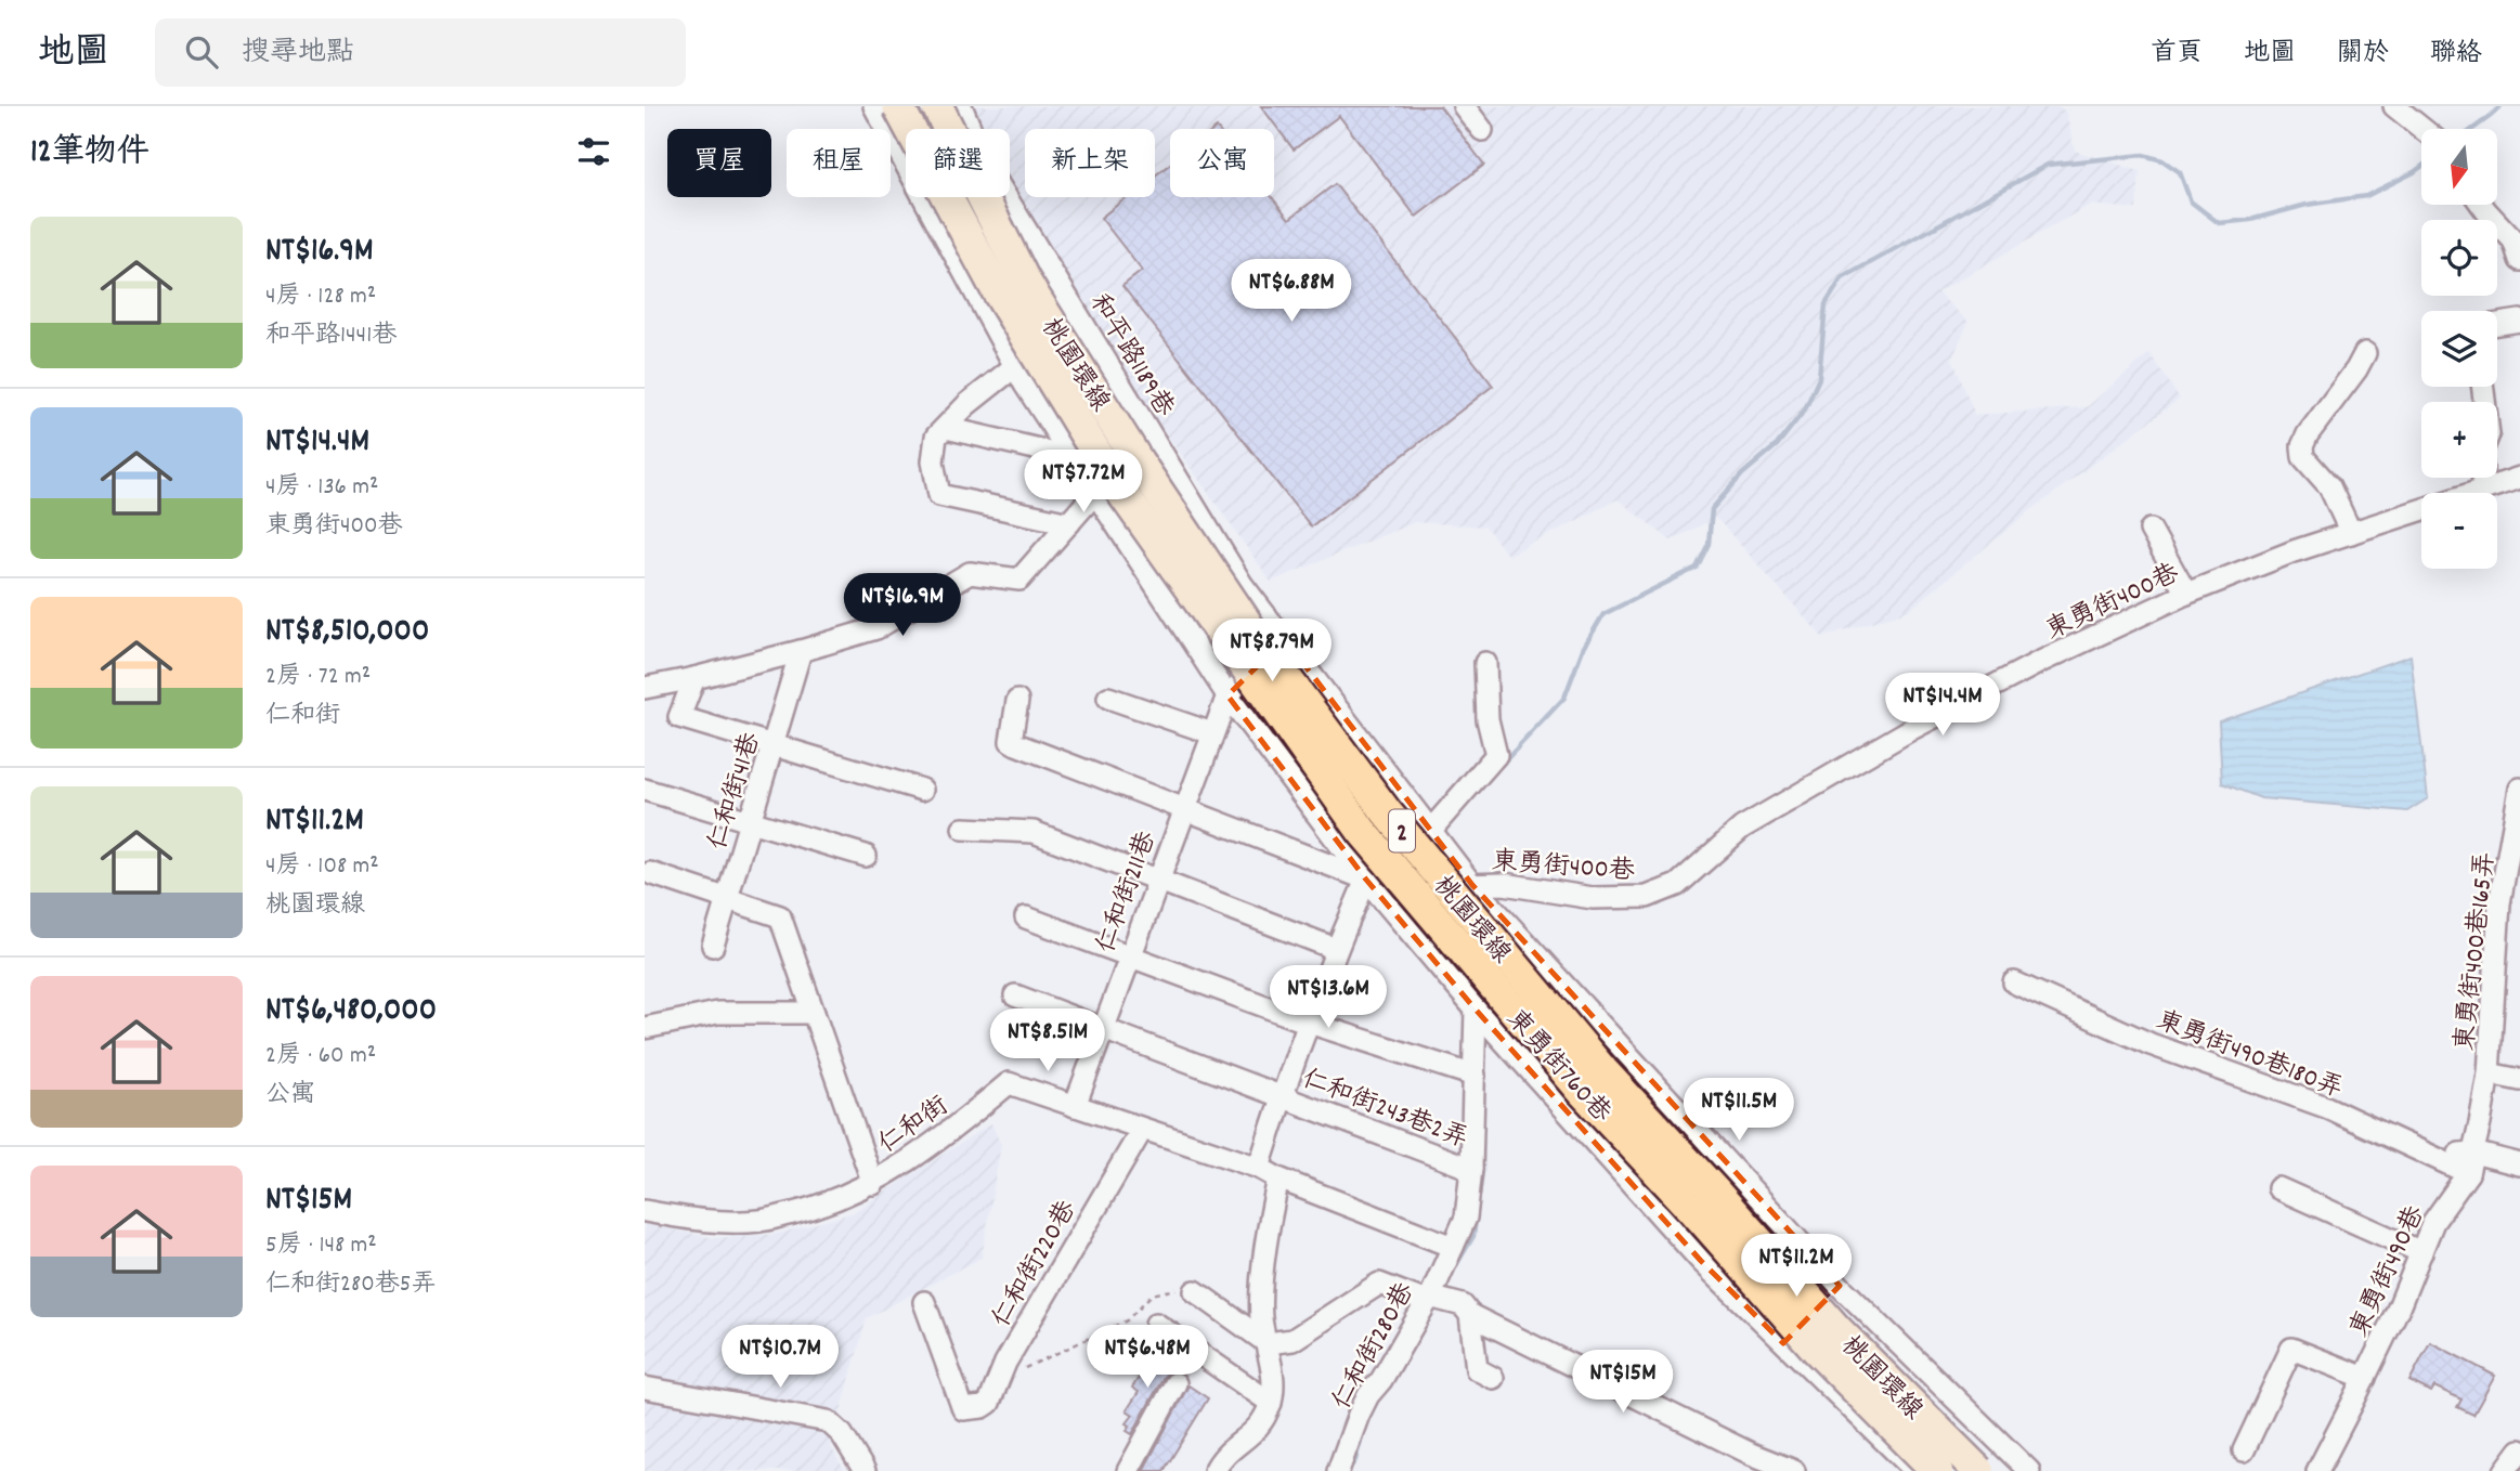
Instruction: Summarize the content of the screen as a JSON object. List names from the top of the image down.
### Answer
{
  "streets": {
    "highway": ["桃園環線", "2"],
    "street": [
      "和平路1189巷",
      "東勇街400巷",
      "仁和街41巷",
      "仁和街211巷",
      "東勇街400巷165弄",
      "東勇街490巷180弄",
      "東勇街760巷",
      "仁和街243巷2弄",
      "仁和街",
      "仁和街220巷",
      "東勇街490巷",
      "仁和街280巷"
    ]
  },
  "crossings": [
    ["和平路1189巷", "東勇街400巷"],
    ["東勇街400巷", "東勇街760巷"],
    ["仁和街211巷", "仁和街243巷2弄"],
    ["仁和街211巷", "仁和街"],
    ["東勇街400巷165弄", "東勇街490巷"],
    ["東勇街490巷180弄", "東勇街490巷"],
    ["東勇街760巷", "仁和街280巷"],
    ["仁和街243巷2弄", "仁和街280巷"],
    ["仁和街", "仁和街220巷"],
    ["仁和街", "仁和街280巷"]
  ],
  "north": "bottom",
  "page": {
    "header": "地圖",
    "search": "搜尋地點",
    "nav": [
      "首頁",
      "地圖",
      "關於",
      "聯絡"
    ],
    "heading": "12筆物件",
    "map_buttons": ["+", "−"],
    "chip": [
      "買屋",
      "租屋",
      "篩選",
      "新上架",
      "公寓"
    ],
    "list": [
      {
        "name": "NT$16.9M",
        "note": "4房 · 128 m² · 和平路1441巷"
      },
      {
        "name": "NT$14.4M",
        "note": "4房 · 136 m² · 東勇街400巷"
      },
      {
        "name": "NT$8,510,000",
        "note": "2房 · 72 m² · 仁和街"
      },
      {
        "name": "NT$11.2M",
        "note": "4房 · 108 m² · 桃園環線"
      },
      {
        "name": "NT$6,480,000",
        "note": "2房 · 60 m² · 公寓"
      },
      {
        "name": "NT$15M",
        "note": "5房 · 148 m² · 仁和街280巷5弄"
      }
    ],
    "price": [
      "NT$6.88M",
      "NT$7.72M",
      "NT$16.9M",
      "NT$8.79M",
      "NT$14.4M",
      "NT$13.6M",
      "NT$8.51M",
      "NT$11.5M",
      "NT$11.2M",
      "NT$10.7M",
      "NT$6.48M",
      "NT$15M"
    ]
  }
}
